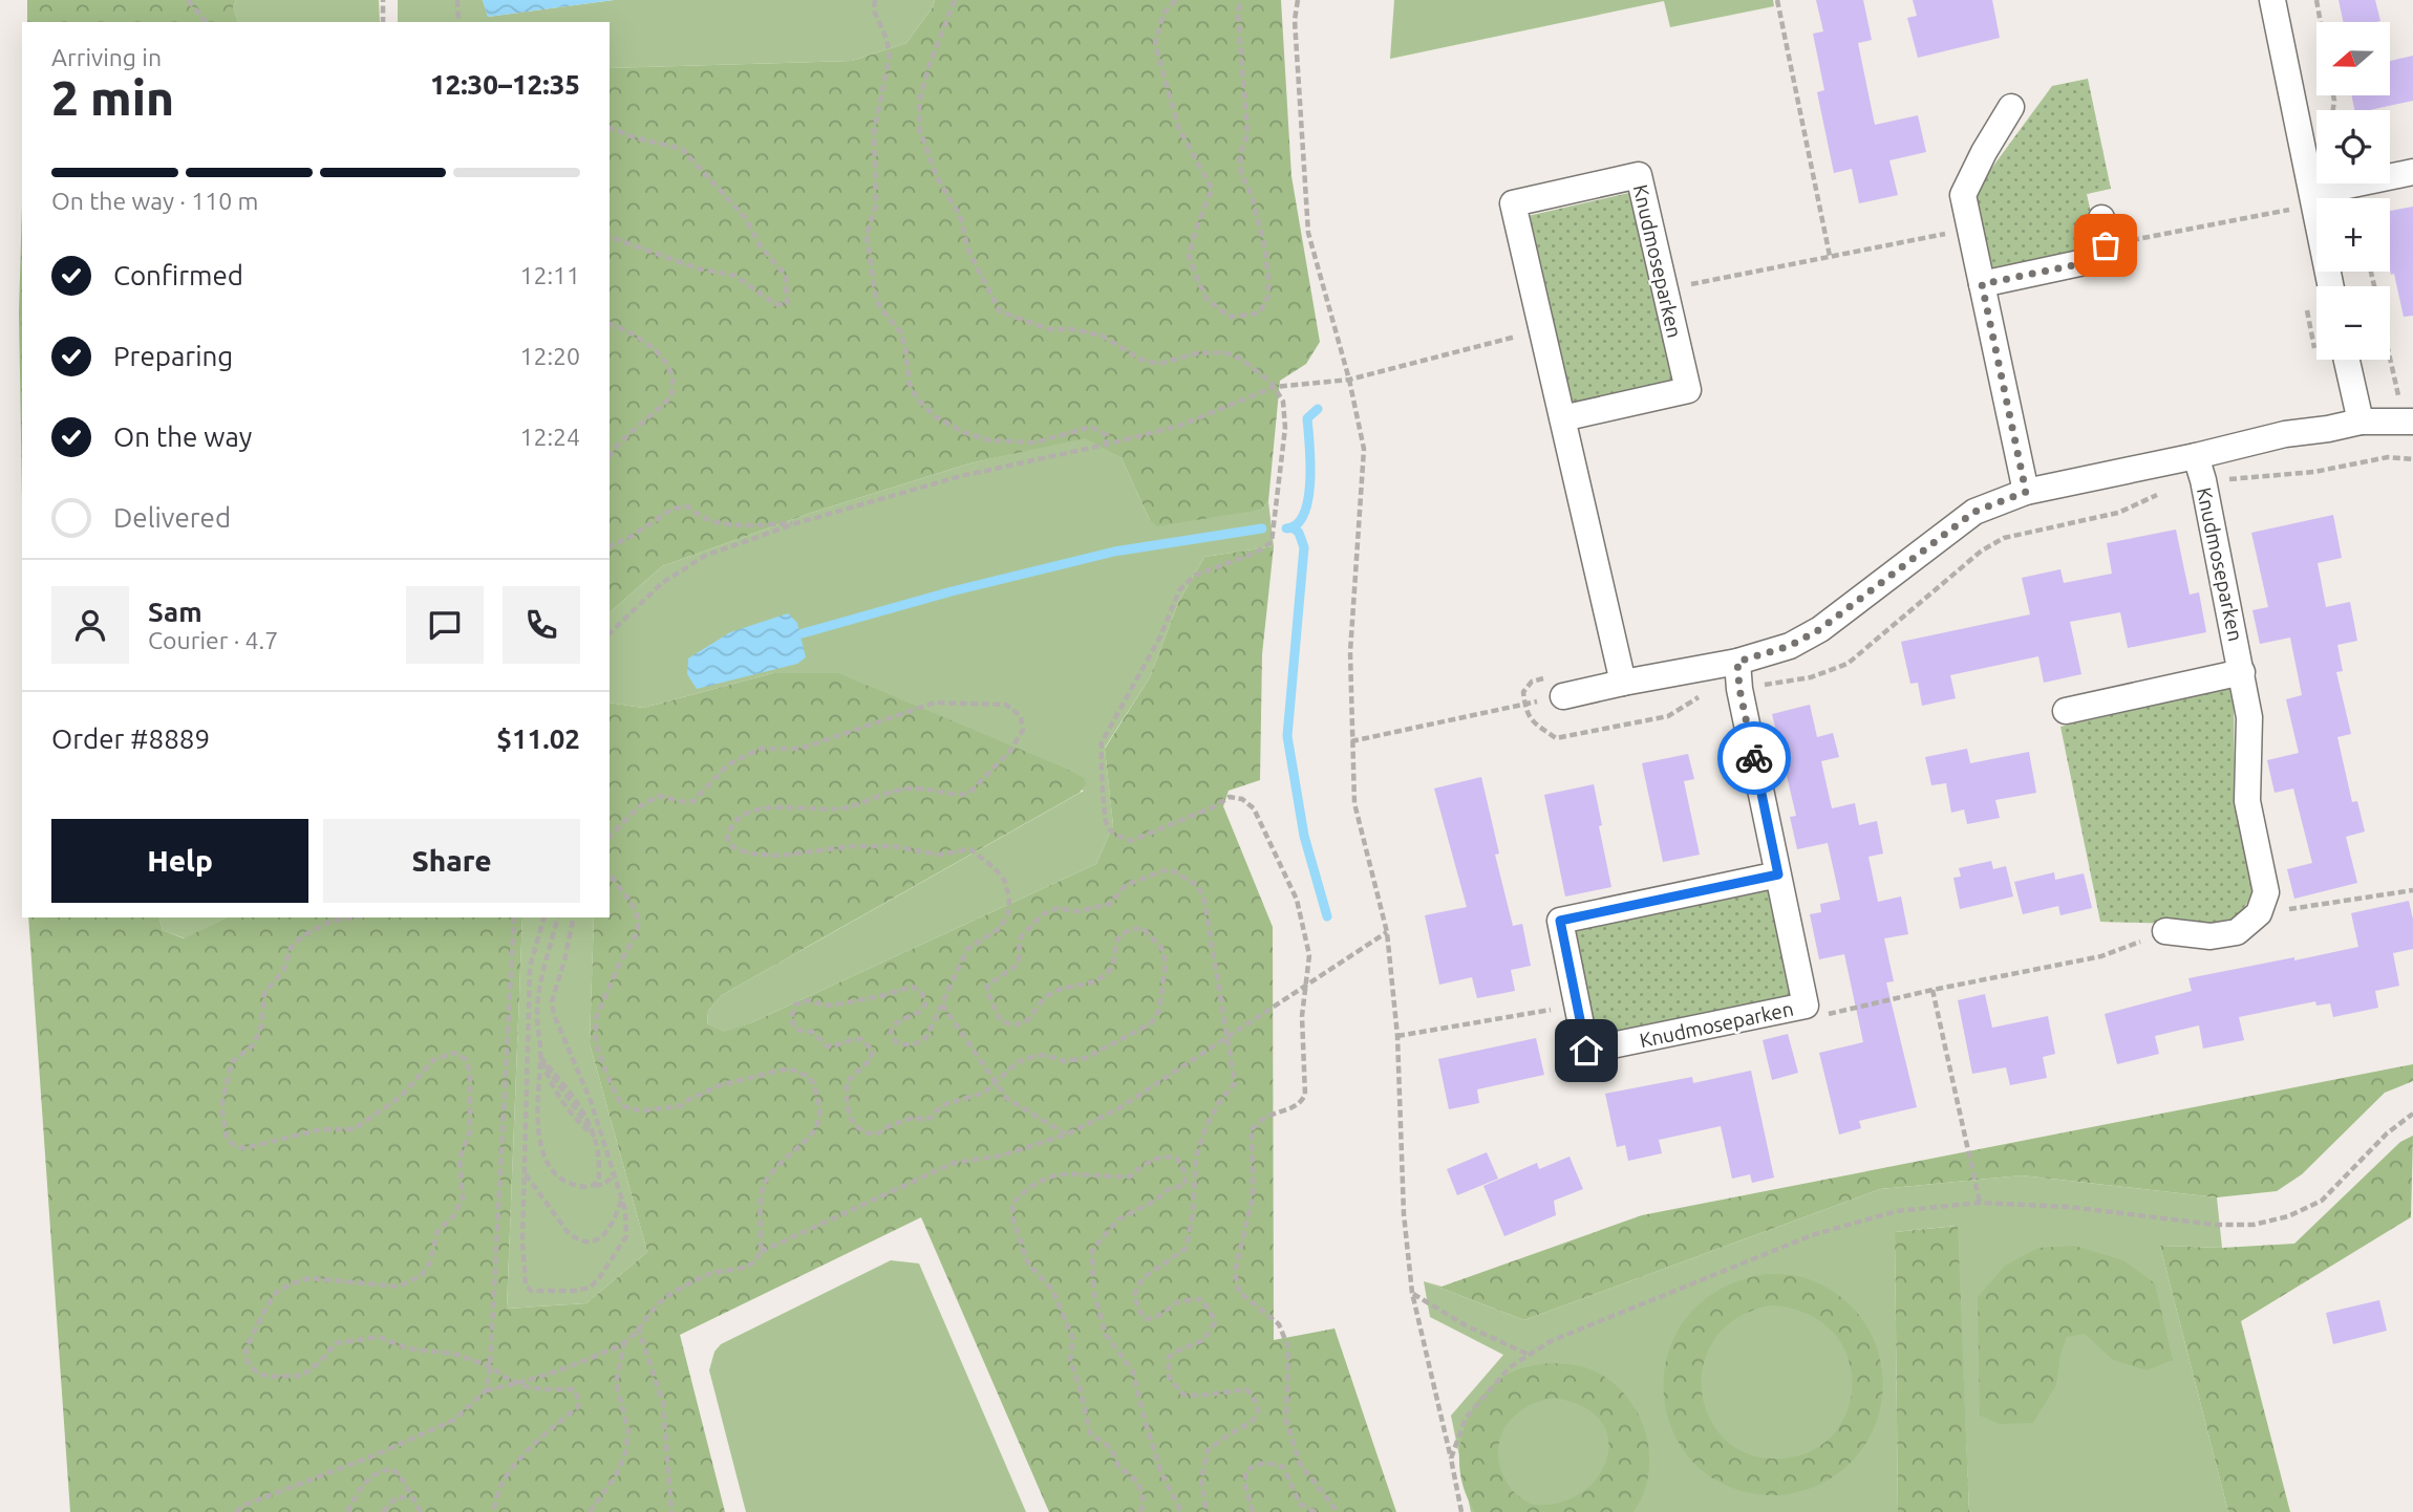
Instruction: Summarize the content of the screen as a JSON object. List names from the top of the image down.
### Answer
{
  "streets": {
    "street": ["Knudmoseparken"]
  },
  "north": "left",
  "page": {
    "map_buttons": ["+", "−"],
    "heading": ["2 min", "Arriving in", "12:30–12:35"],
    "panel": [
      "Sam",
      "Courier · 4.7",
      "Order #8889",
      "$11.02"
    ],
    "bar": "On the way · 110 m",
    "list": [
      ["Confirmed", "12:11"],
      ["Preparing", "12:20"],
      ["On the way", "12:24"],
      "Delivered"
    ],
    "buttons": ["Help", "Share"]
  }
}
